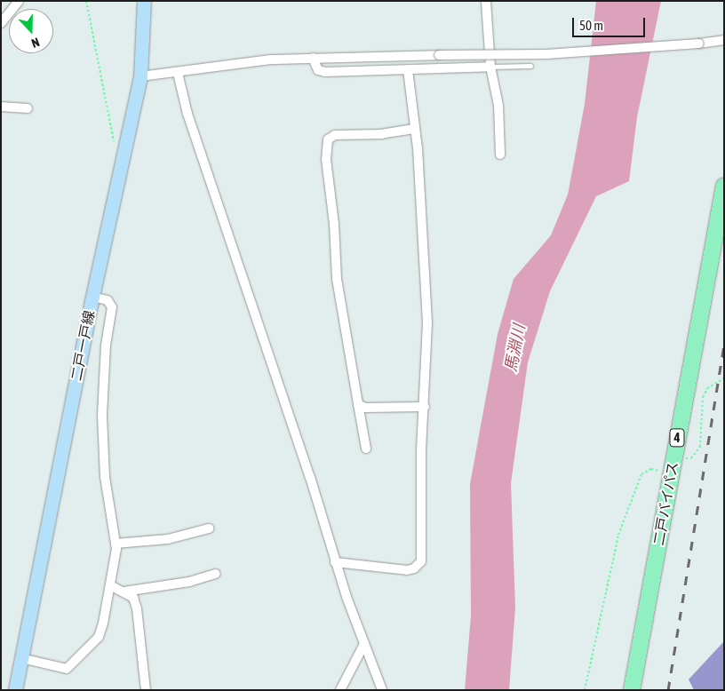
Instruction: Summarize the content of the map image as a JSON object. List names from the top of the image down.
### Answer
{
  "streets": {
    "highway": ["4", "二戸バイパス"],
    "main road": ["二戸一戸線"]
  },
  "water": ["馬淵川"],
  "scale_bar": "50 m",
  "north": "bottom"
}
